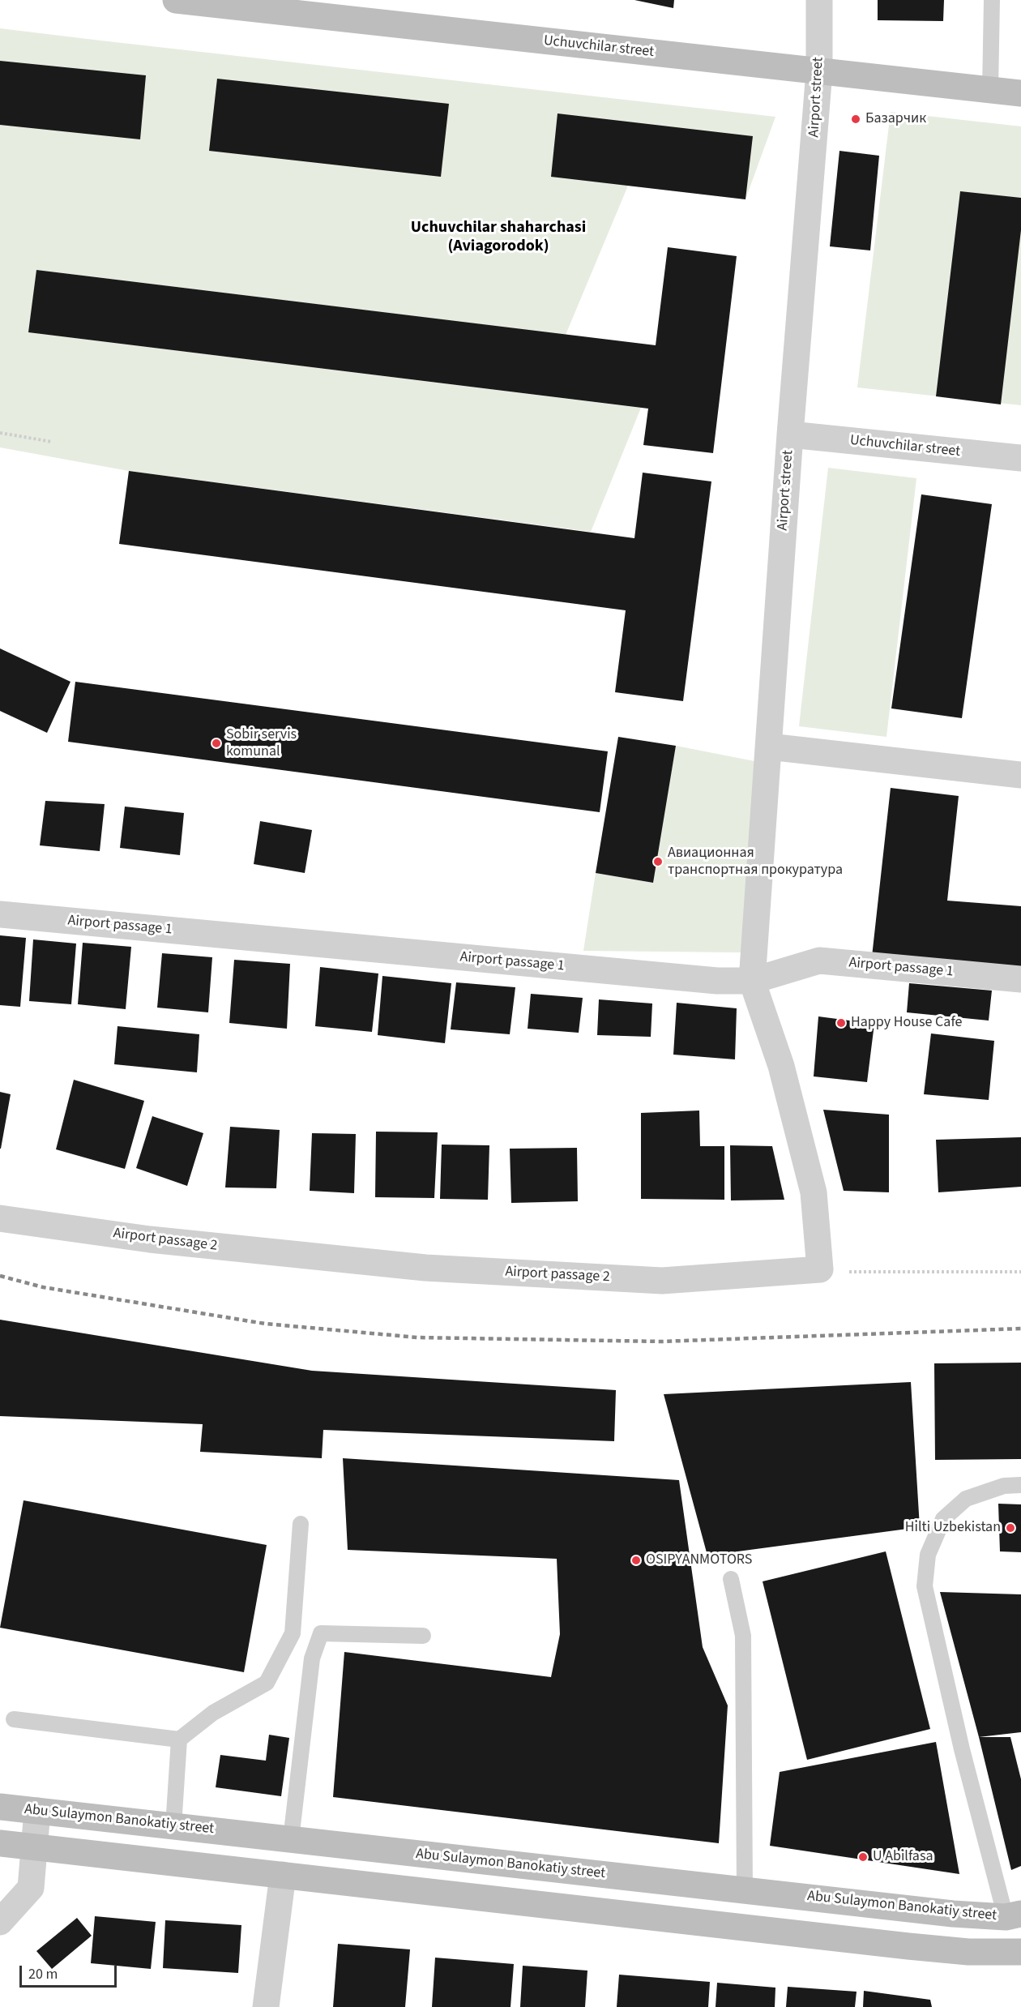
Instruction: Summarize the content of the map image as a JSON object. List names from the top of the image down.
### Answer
{
  "streets": {
    "main road": ["Uchuvchilar street", "Abu Sulaymon Banokatiy street"],
    "street": ["Аirport street", "Аirport passage 1", "Аirport passage 2"]
  },
  "crossings": [
    ["Uchuvchilar street", "Аirport street"],
    ["Аirport street", "Аirport passage 1"]
  ],
  "districts": ["Uchuvchilar shaharchasi (Aviagorodok)"],
  "places": [
    "Базарчик",
    "Sobir servis komunal",
    "Авиационная транспортная прокуратура",
    "Happy House Cafe",
    "Hilti Uzbekistan",
    "OSIPYANMOTORS",
    "U Abilfasa"
  ],
  "scale_bar": "20 m"
}
